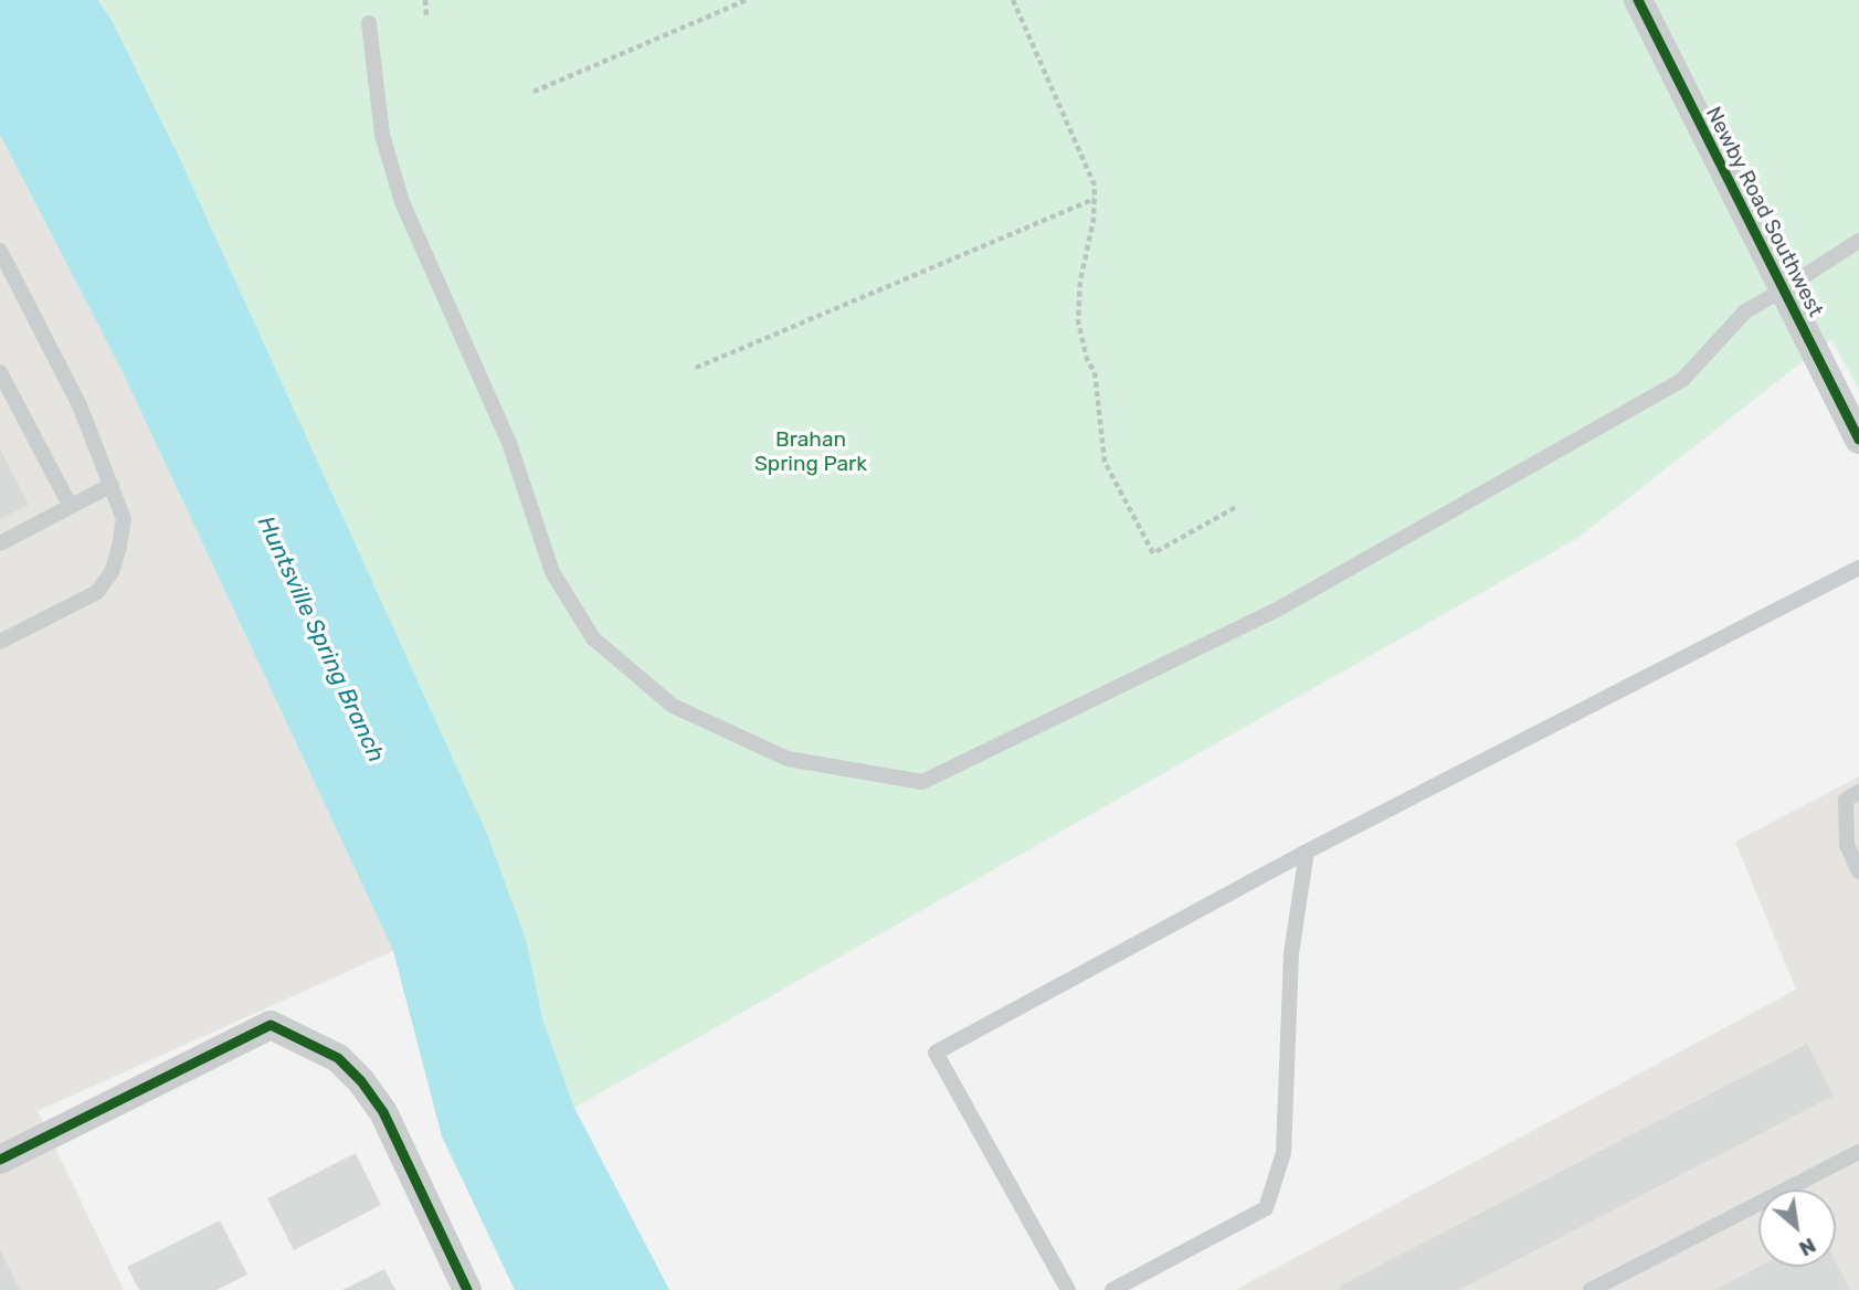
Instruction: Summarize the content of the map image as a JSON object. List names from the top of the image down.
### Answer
{
  "streets": {
    "street": ["Newby Road Southwest"]
  },
  "water": ["Huntsville Spring Branch"],
  "parks": ["Brahan Spring Park"],
  "north": "bottom right"
}
